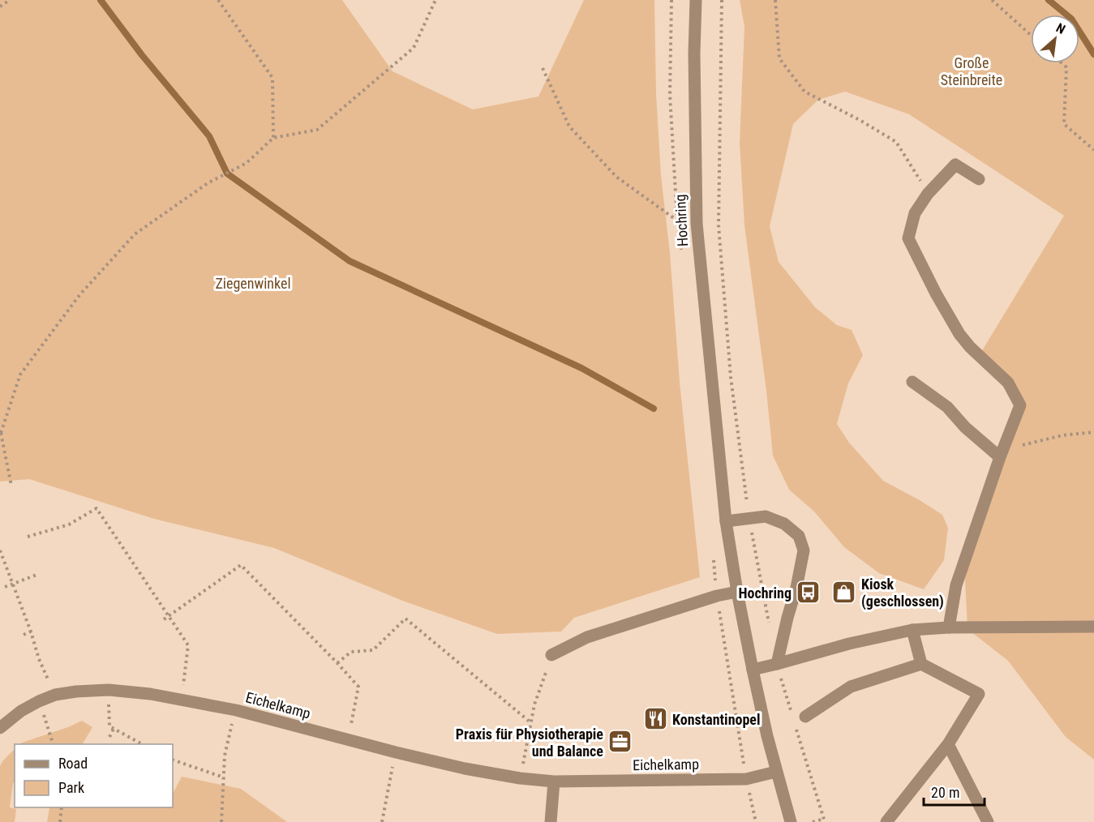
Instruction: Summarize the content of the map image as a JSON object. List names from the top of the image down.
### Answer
{
  "streets": {
    "street": ["Hochring", "Eichelkamp"]
  },
  "crossings": [
    ["Hochring", "Eichelkamp"]
  ],
  "parks": ["Große Steinbreite", "Ziegenwinkel"],
  "places": {
    "shop": ["Kiosk (geschlossen)"],
    "bus stop": ["Hochring"],
    "restaurant": ["Konstantinopel"],
    "office": ["Praxis für Physiotherapie und Balance"]
  },
  "legend": ["Road", "Park"],
  "scale_bar": "20 m",
  "north": "top right"
}
